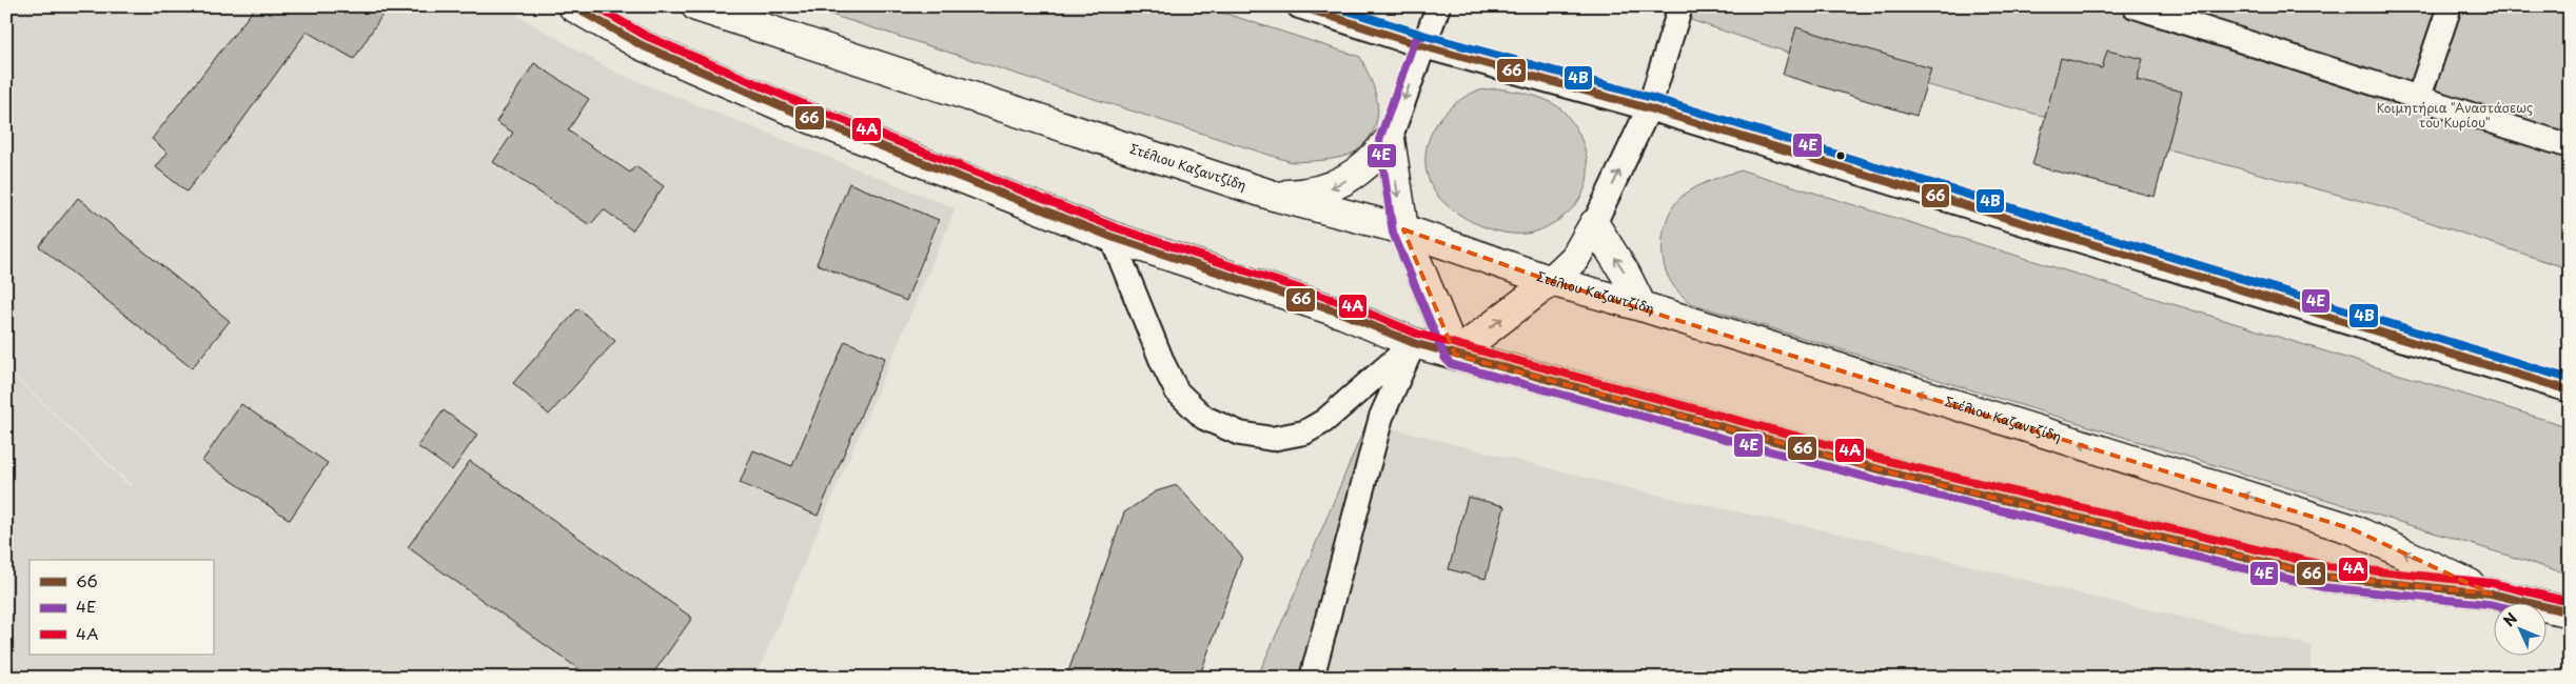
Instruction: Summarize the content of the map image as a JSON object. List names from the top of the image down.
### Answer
{
  "streets": {
    "main road": ["Στέλιου Καζαντζίδη"]
  },
  "parks": ["Κοιμητήρια \"Αναστάσεως του Κυρίου\""],
  "lines": [
    "transit line 66",
    "transit line 4Α",
    "transit line 4Β",
    "transit line 4Ε"
  ],
  "legend": ["66", "4Ε", "4Α"],
  "north": "top left"
}
